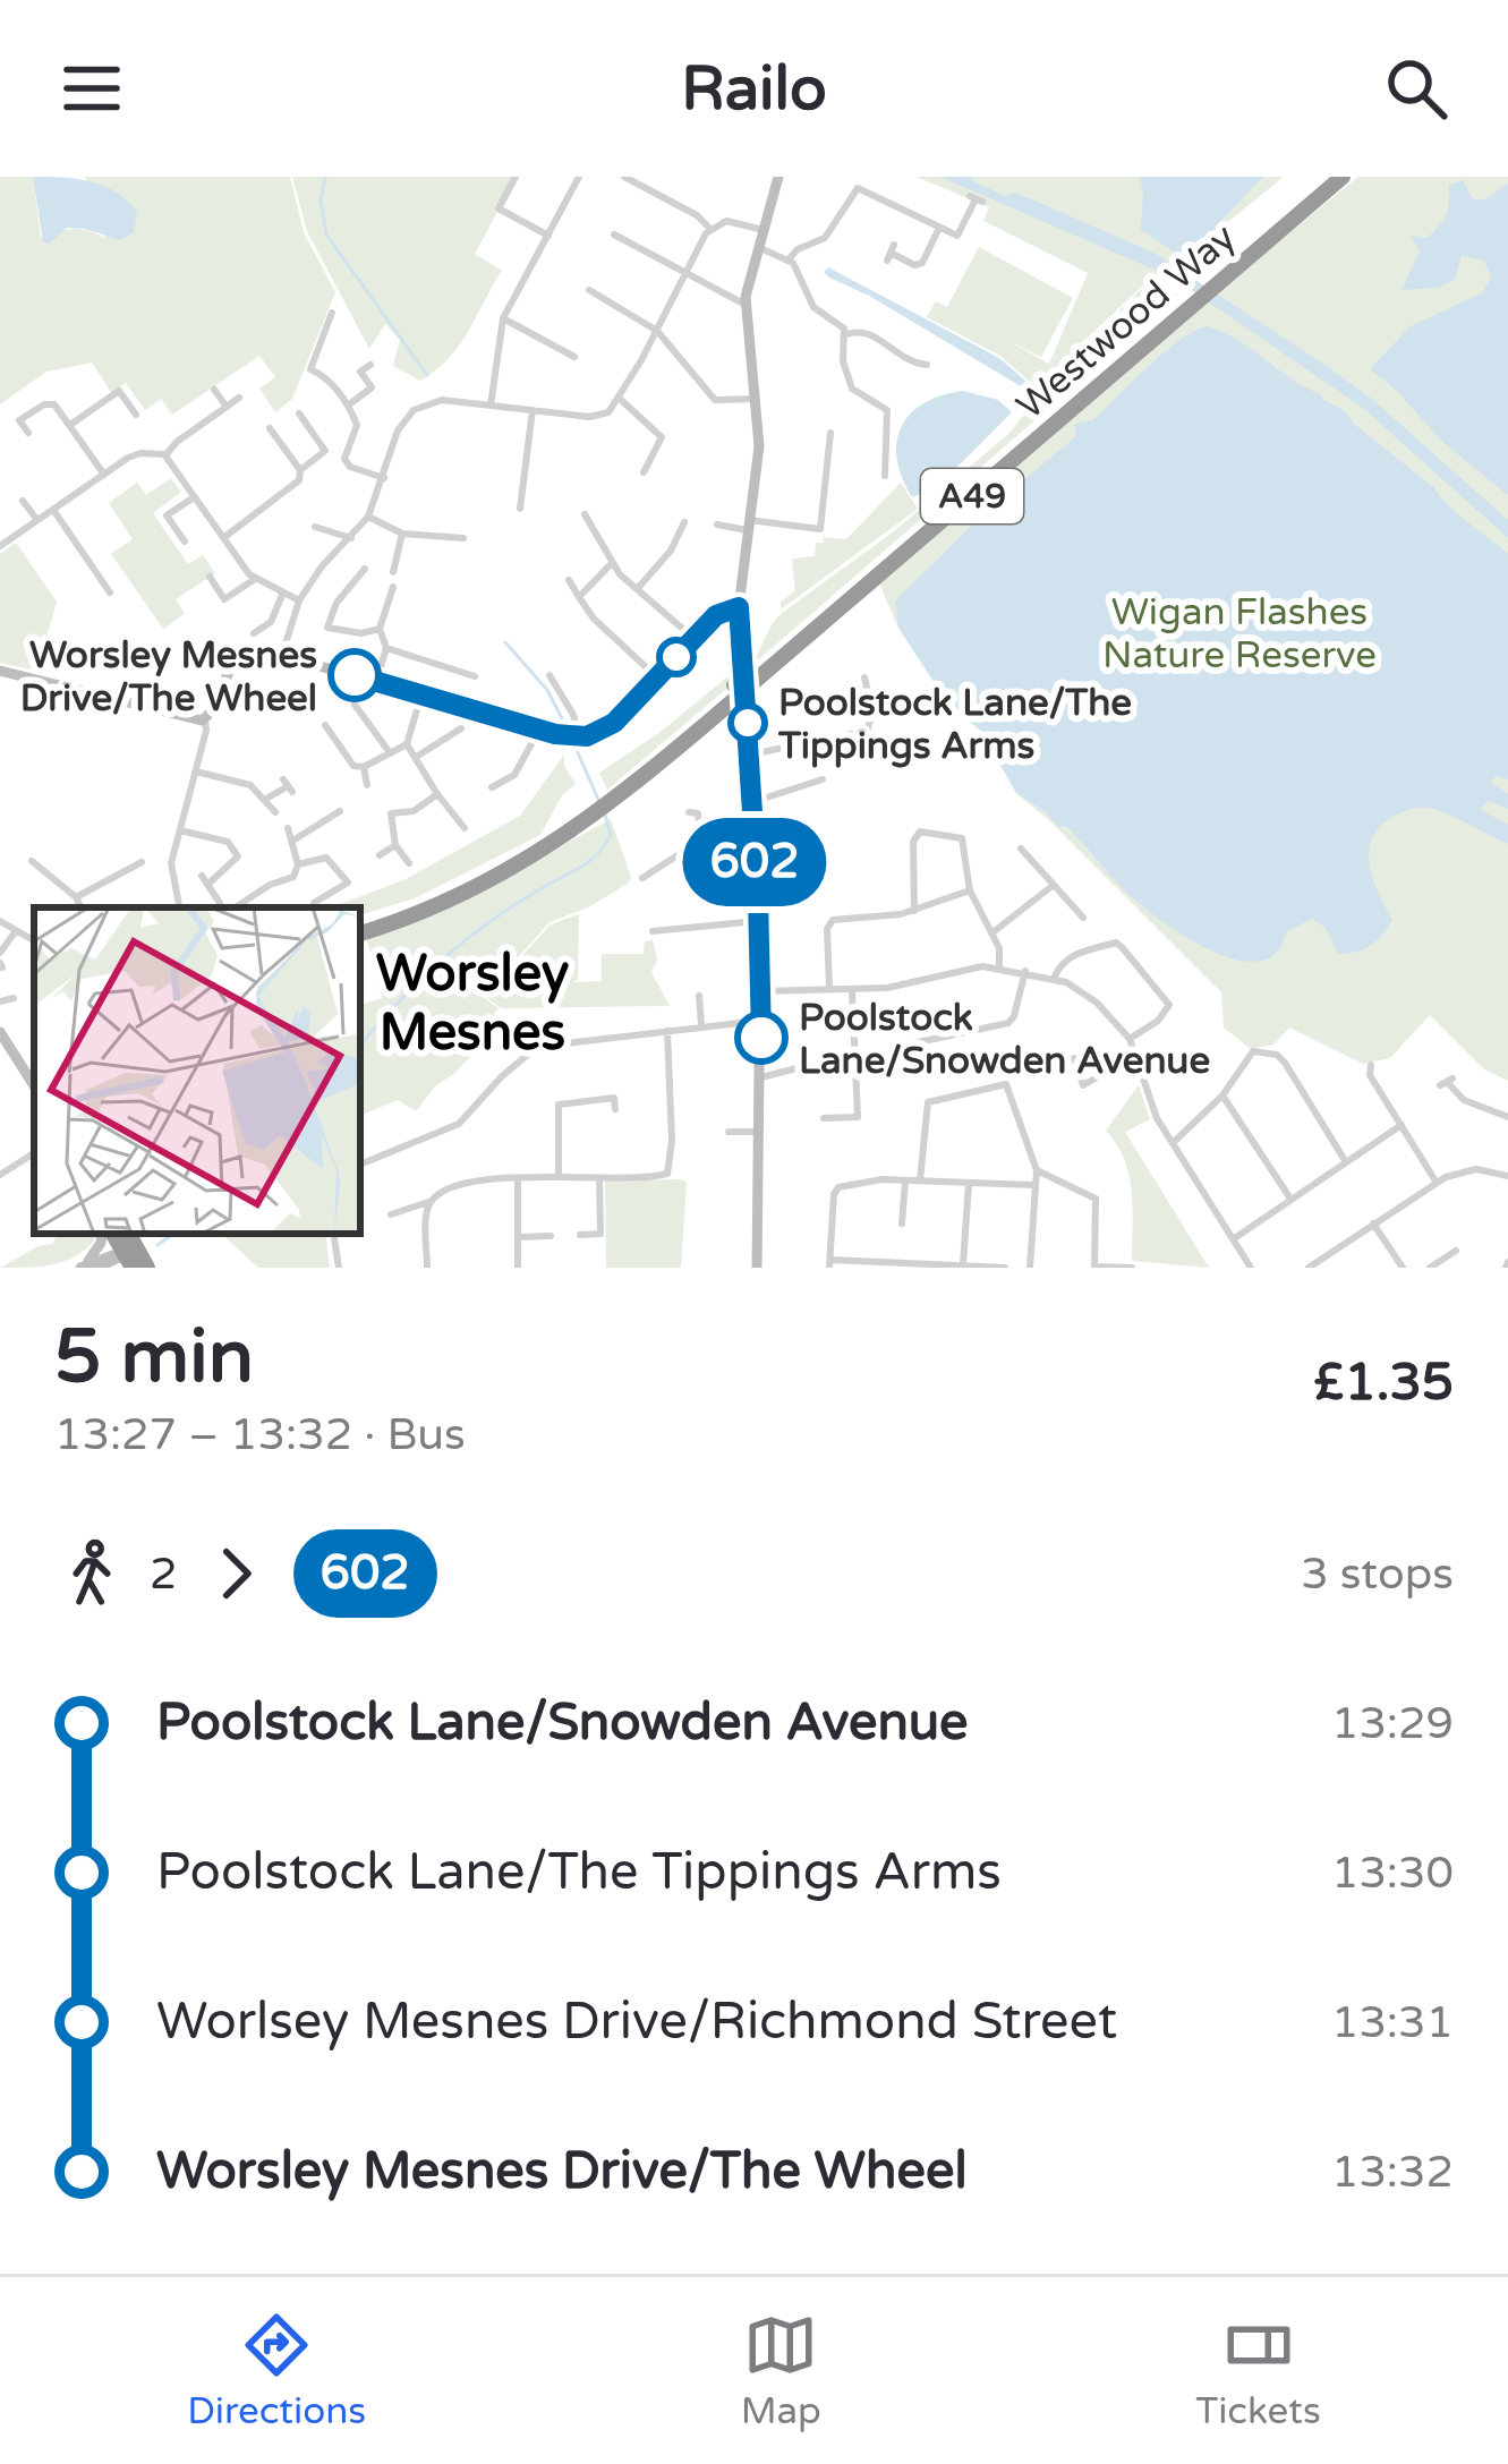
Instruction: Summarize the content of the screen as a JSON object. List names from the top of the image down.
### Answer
{
  "streets": {
    "highway": ["Westwood Way", "A49"]
  },
  "districts": ["Worsley Mesnes"],
  "parks": ["Wigan Flashes Nature Reserve"],
  "places": ["Worsley Mesnes Drive/The Wheel", "Poolstock Lane/The Tippings Arms", "Poolstock Lane/Snowden Avenue"],
  "lines": ["bus line 602"],
  "page": {
    "header": "Railo",
    "on_map": "602",
    "heading": ["5 min", "13:27 – 13:32 · Bus", "£1.35"],
    "legs": ["2", "602", "3 stops"],
    "list": [
      {
        "name": "Poolstock Lane/Snowden Avenue",
        "value": "13:29"
      },
      {
        "name": "Poolstock Lane/The Tippings Arms",
        "value": "13:30"
      },
      {
        "name": "Worlsey Mesnes Drive/Richmond Street",
        "value": "13:31"
      },
      {
        "name": "Worsley Mesnes Drive/The Wheel",
        "value": "13:32"
      }
    ],
    "tabs": ["Directions", "Map", "Tickets"]
  }
}
